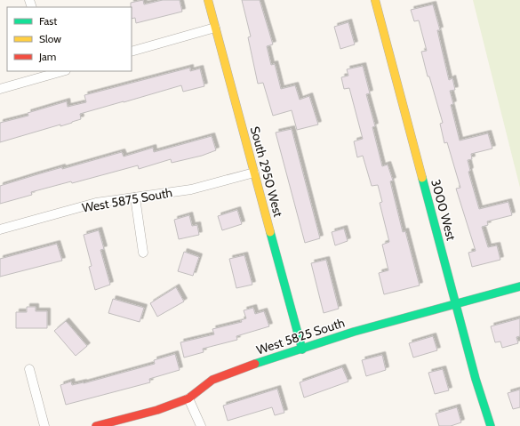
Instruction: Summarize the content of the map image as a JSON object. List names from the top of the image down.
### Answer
{
  "streets": {
    "street": [
      "South 2950 West",
      "West 5875 South",
      "3000 West",
      "West 5825 South"
    ]
  },
  "crossings": [
    ["South 2950 West", "West 5875 South"],
    ["South 2950 West", "West 5825 South"],
    ["3000 West", "West 5825 South"]
  ],
  "legend": ["Fast", "Slow", "Jam"]
}
